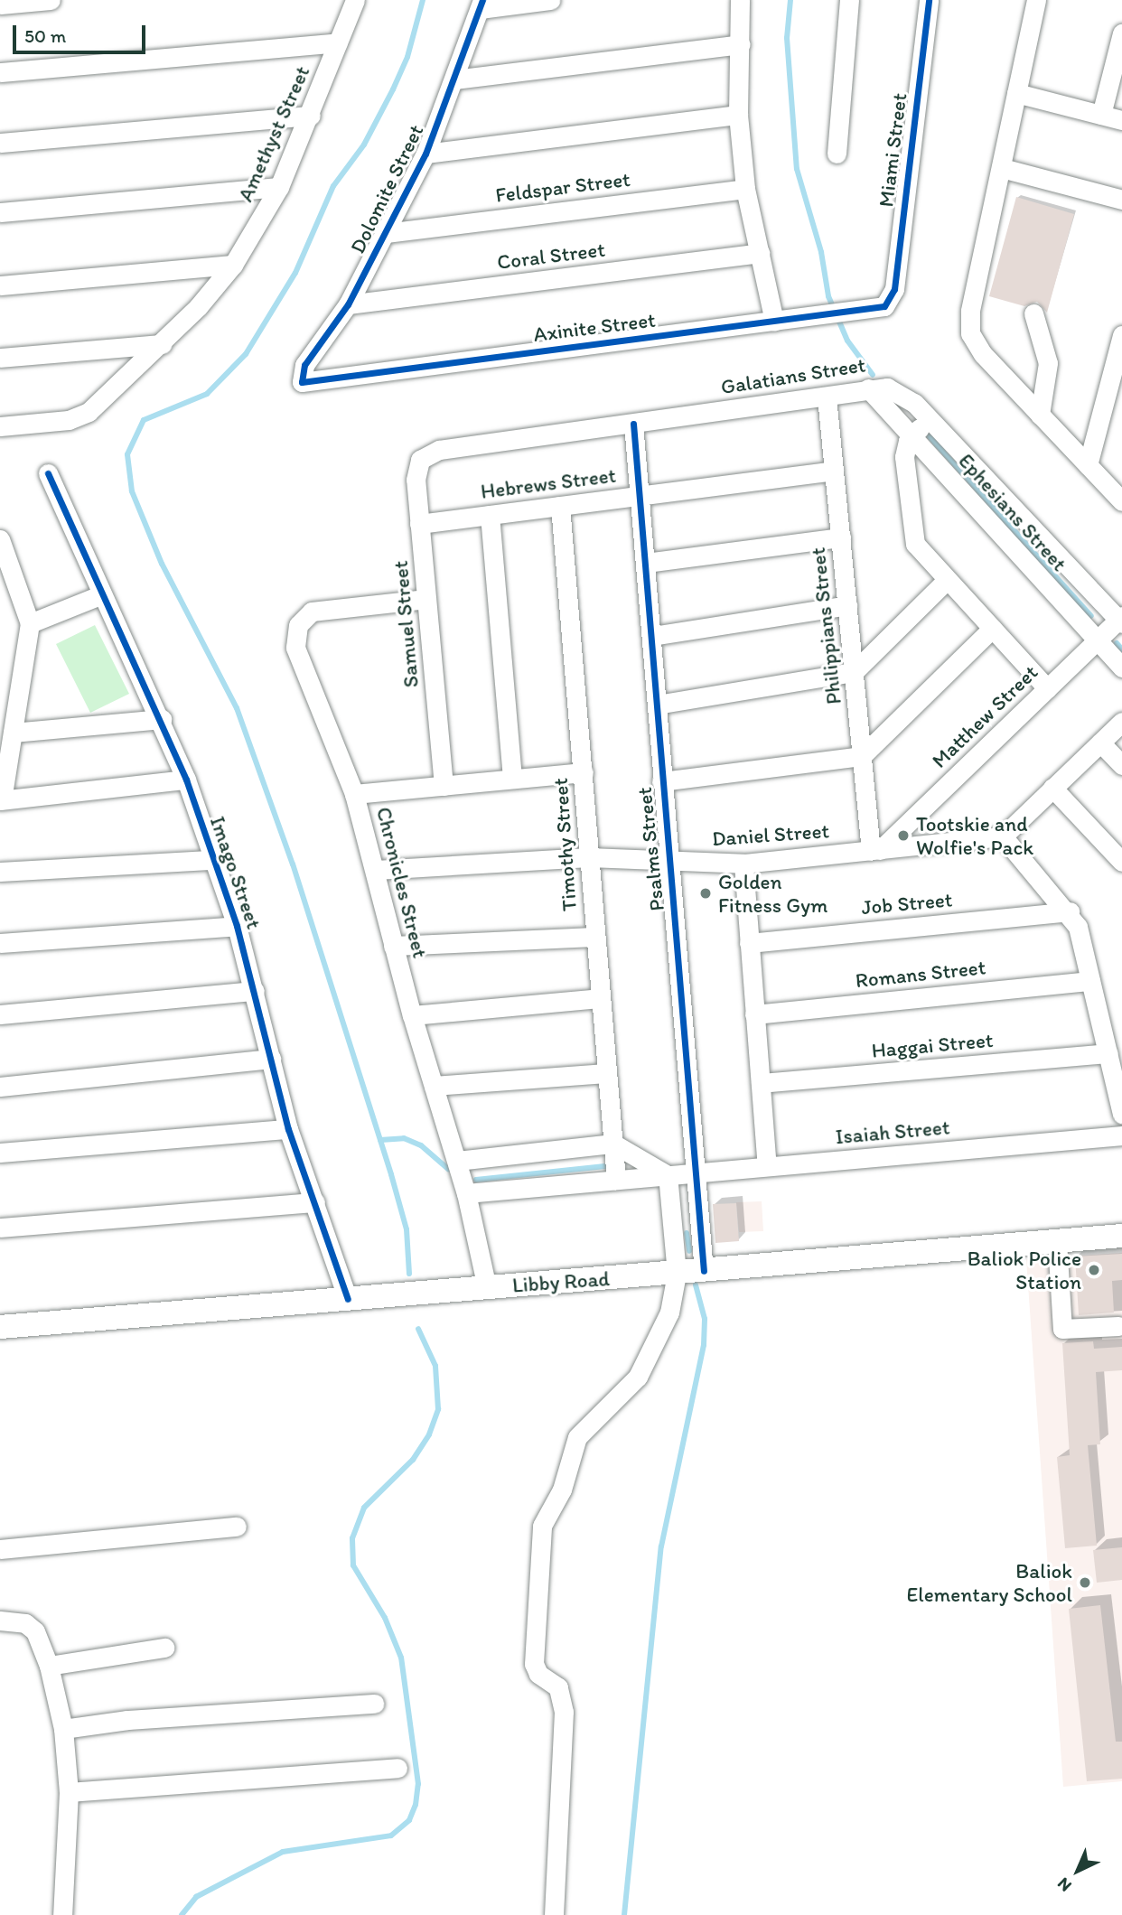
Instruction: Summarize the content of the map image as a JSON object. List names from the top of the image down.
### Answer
{
  "streets": {
    "main road": ["Libby Road"],
    "street": [
      "Amethyst Street",
      "Miami Street",
      "Feldspar Street",
      "Dolomite Street",
      "Coral Street",
      "Axinite Street",
      "Galatians Street",
      "Hebrews Street",
      "Ephesians Street",
      "Samuel Street",
      "Philippians Street",
      "Matthew Street",
      "Daniel Street",
      "Timothy Street",
      "Psalms Street",
      "Imago Street",
      "Chronicles Street",
      "Job Street",
      "Romans Street",
      "Haggai Street",
      "Isaiah Street"
    ]
  },
  "crossings": [
    ["Miami Street", "Axinite Street"],
    ["Feldspar Street", "Dolomite Street"],
    ["Dolomite Street", "Coral Street"],
    ["Dolomite Street", "Axinite Street"],
    ["Galatians Street", "Ephesians Street"],
    ["Galatians Street", "Samuel Street"],
    ["Galatians Street", "Philippians Street"],
    ["Galatians Street", "Matthew Street"],
    ["Galatians Street", "Psalms Street"],
    ["Hebrews Street", "Samuel Street"],
    ["Hebrews Street", "Philippians Street"],
    ["Hebrews Street", "Timothy Street"],
    ["Hebrews Street", "Psalms Street"],
    ["Ephesians Street", "Matthew Street"],
    ["Samuel Street", "Chronicles Street"],
    ["Philippians Street", "Matthew Street"],
    ["Philippians Street", "Daniel Street"],
    ["Matthew Street", "Daniel Street"],
    ["Daniel Street", "Timothy Street"],
    ["Daniel Street", "Psalms Street"],
    ["Daniel Street", "Chronicles Street"],
    ["Timothy Street", "Isaiah Street"],
    ["Psalms Street", "Isaiah Street"],
    ["Psalms Street", "Libby Road"],
    ["Imago Street", "Libby Road"],
    ["Chronicles Street", "Isaiah Street"],
    ["Chronicles Street", "Libby Road"]
  ],
  "places": [
    "Tootskie and Wolfie's Pack",
    "Golden Fitness Gym",
    "Baliok Police Station",
    "Baliok Elementary School"
  ],
  "scale_bar": "50 m",
  "north": "bottom left"
}
